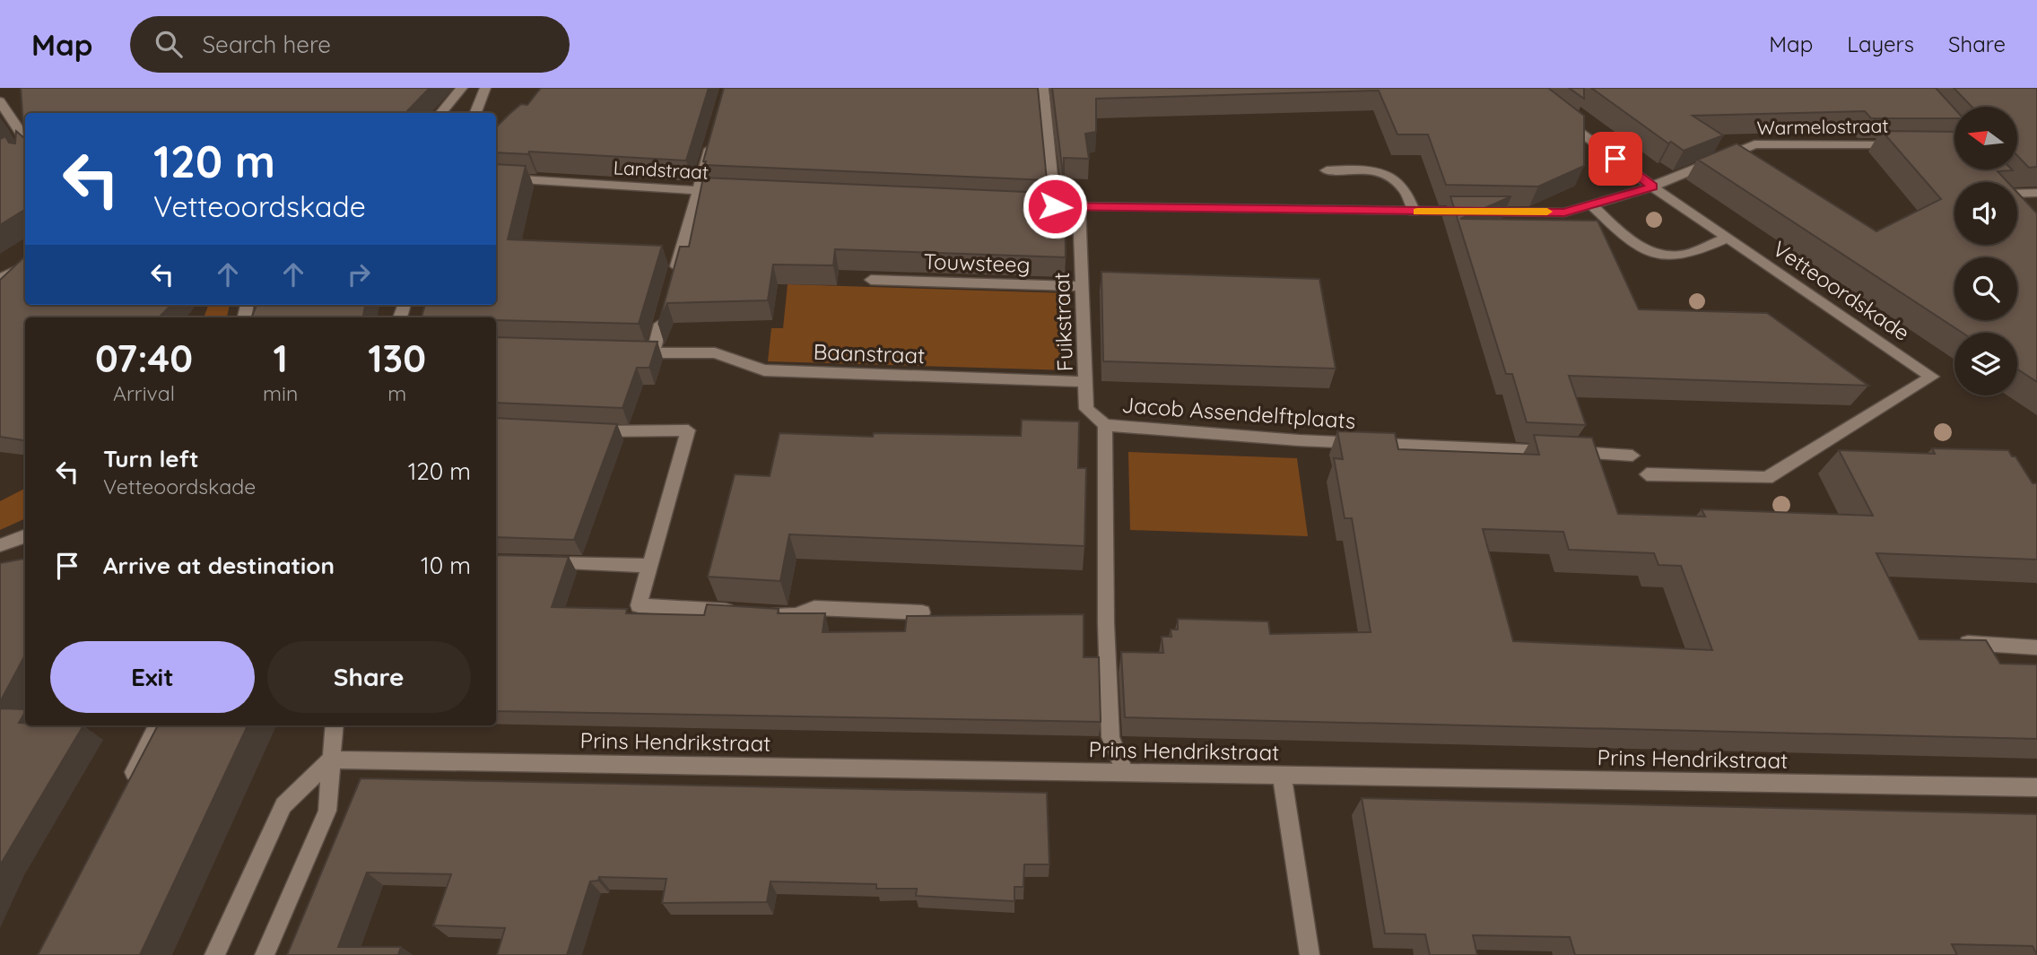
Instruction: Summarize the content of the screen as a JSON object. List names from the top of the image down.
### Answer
{
  "streets": {
    "street": [
      "Warmelostraat",
      "Landstraat",
      "Touwsteeg",
      "Vetteoordskade",
      "Fuikstraat",
      "Baanstraat",
      "Jacob Assendelftplaats",
      "Prins Hendrikstraat"
    ]
  },
  "crossings": [
    ["Warmelostraat", "Vetteoordskade"],
    ["Touwsteeg", "Fuikstraat"],
    ["Fuikstraat", "Baanstraat"],
    ["Fuikstraat", "Jacob Assendelftplaats"]
  ],
  "north": "left",
  "page": {
    "header": "Map",
    "search": "Search here",
    "nav": ["Map", "Layers", "Share"],
    "turn": ["120 m", "Vetteoordskade"],
    "eta": [
      "07:40",
      "Arrival",
      "1",
      "min",
      "130",
      "m"
    ],
    "list": [
      {
        "name": "Turn left",
        "note": "Vetteoordskade",
        "value": "120 m"
      },
      {
        "name": "Arrive at destination",
        "value": "10 m"
      }
    ],
    "buttons": ["Exit", "Share"]
  }
}
